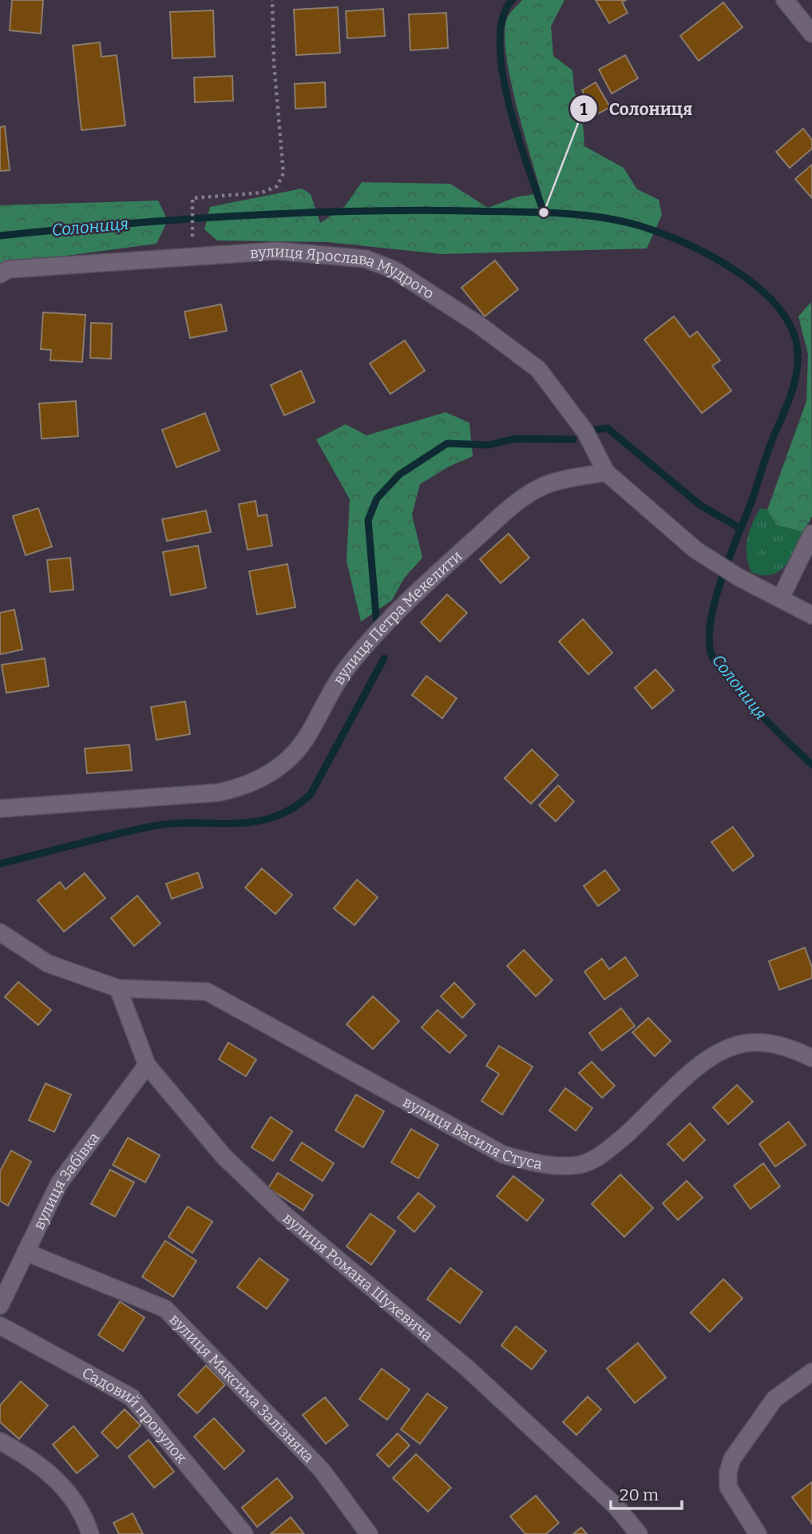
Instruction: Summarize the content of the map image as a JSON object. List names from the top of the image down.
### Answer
{
  "streets": {
    "street": [
      "вулиця Ярослава Мудрого",
      "вулиця Петра Мекелити",
      "вулиця Василя Стуса",
      "вулиця Забівка",
      "вулиця Романа Шухевича",
      "вулиця Максима Залізняка",
      "Садовий провулок"
    ]
  },
  "crossings": [
    ["вулиця Ярослава Мудрого", "вулиця Петра Мекелити"],
    ["вулиця Василя Стуса", "вулиця Романа Шухевича"],
    ["вулиця Забівка", "вулиця Романа Шухевича"],
    ["вулиця Забівка", "вулиця Максима Залізняка"]
  ],
  "water": ["Солониця"],
  "places": ["Солониця"],
  "scale_bar": "20 m"
}
